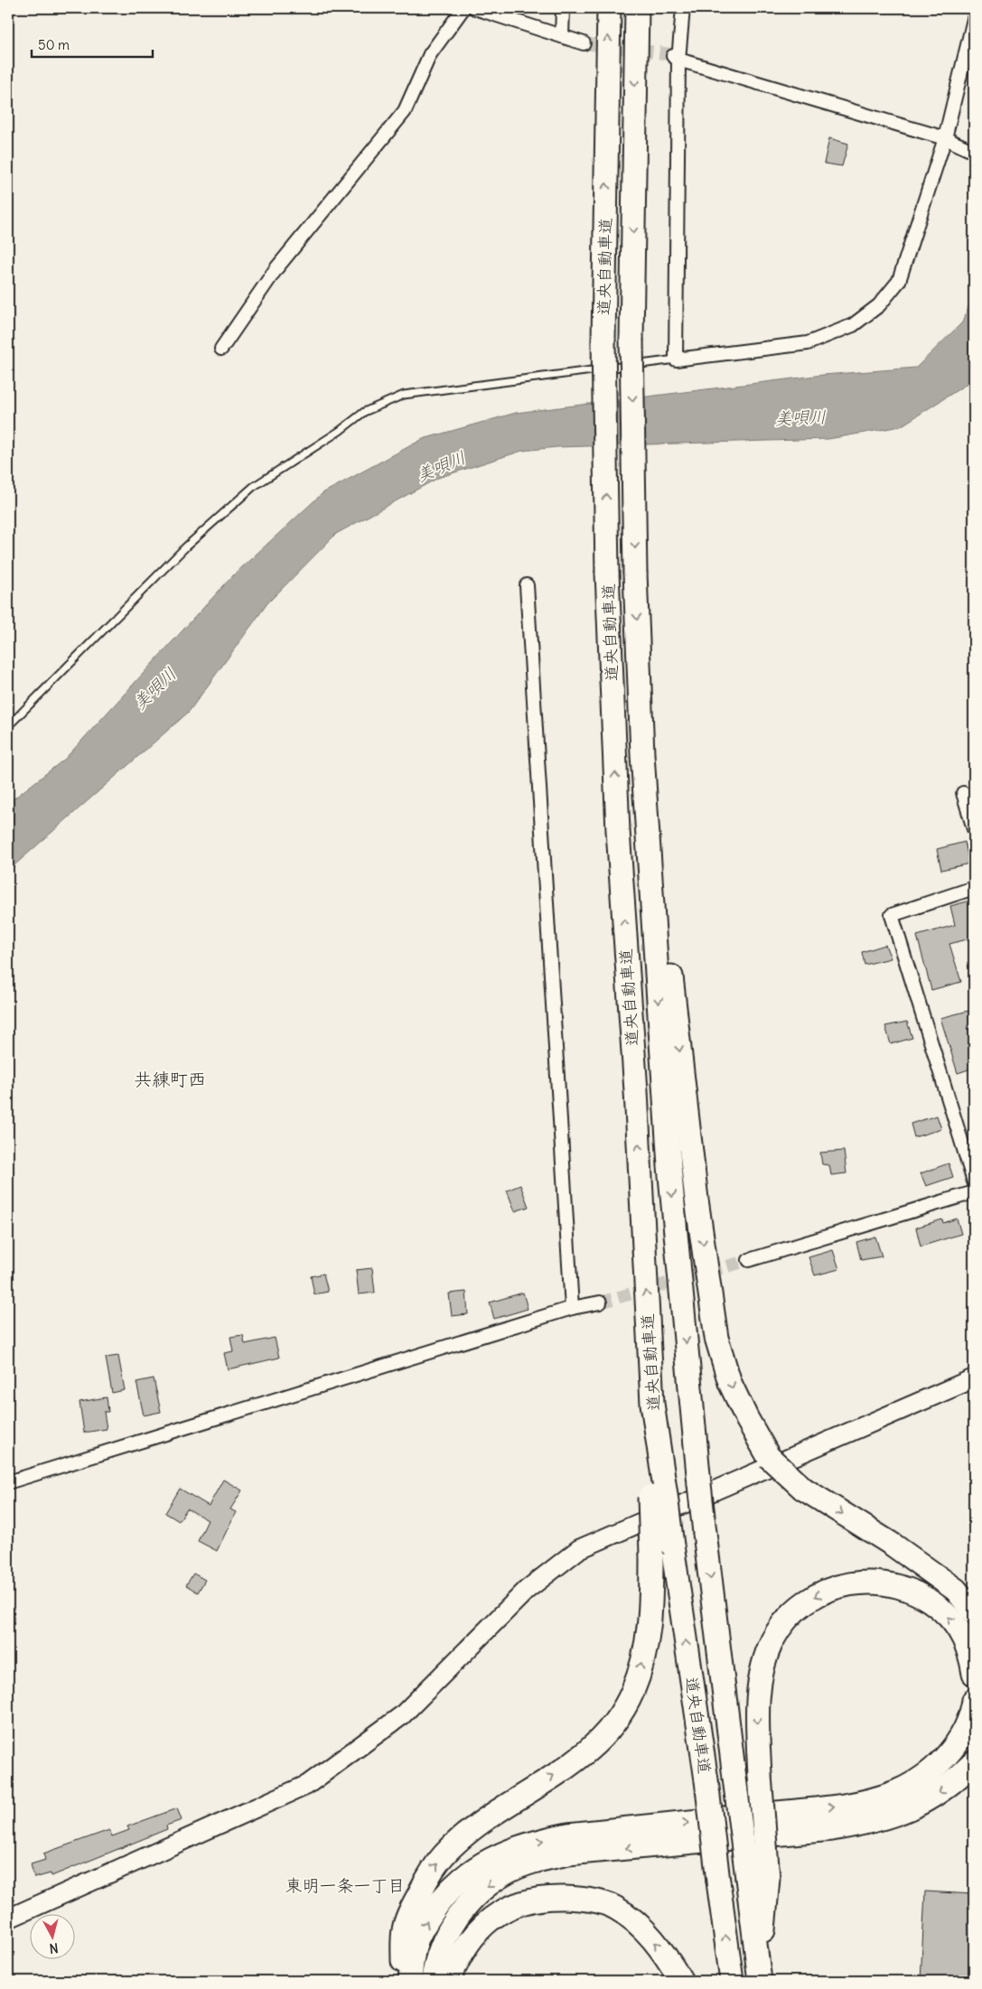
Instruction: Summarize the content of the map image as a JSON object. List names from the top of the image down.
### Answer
{
  "streets": {
    "highway": ["道央自動車道"]
  },
  "districts": ["共練町西", "東明一条一丁目"],
  "water": ["美唄川"],
  "scale_bar": "50 m",
  "north": "bottom"
}
